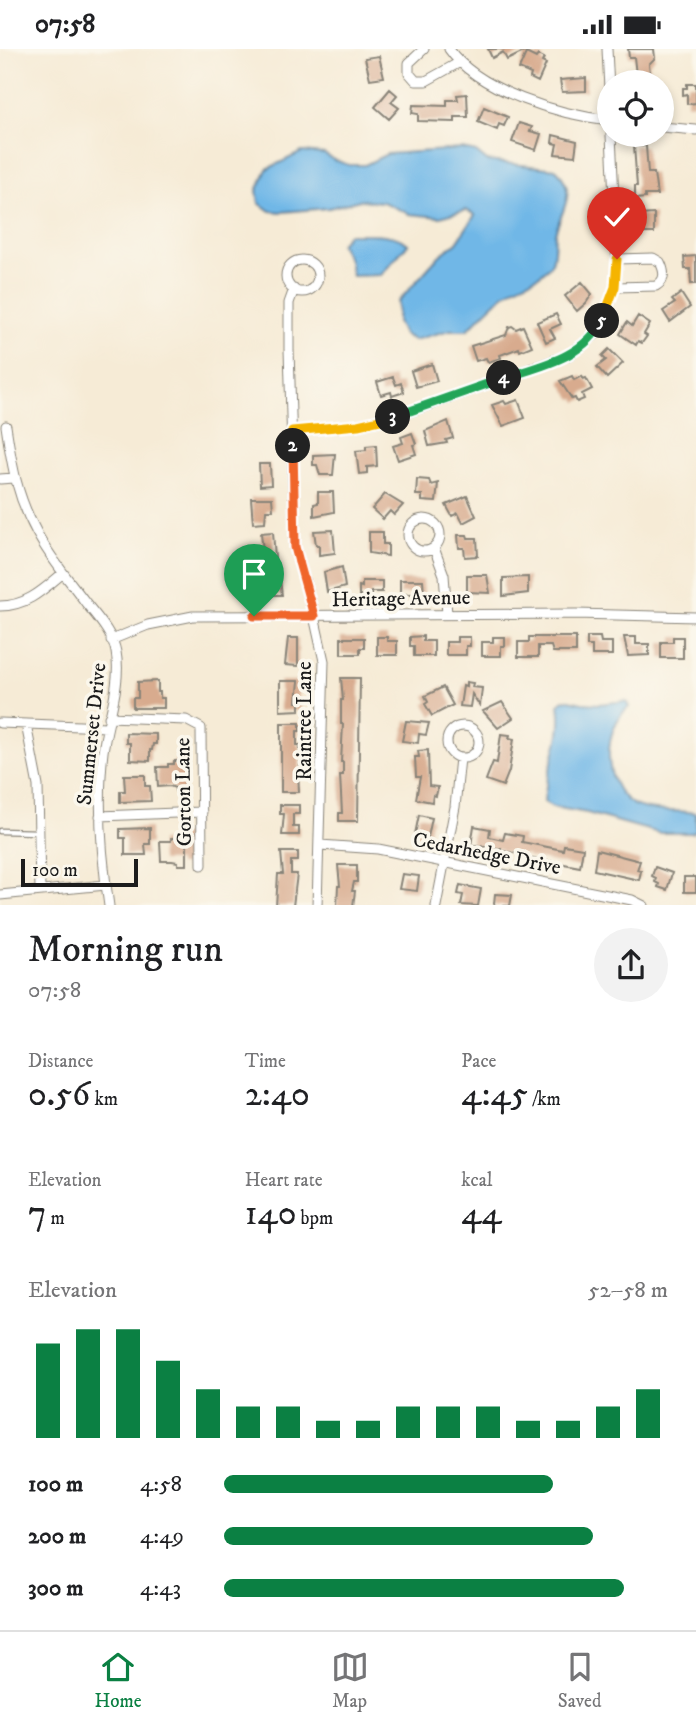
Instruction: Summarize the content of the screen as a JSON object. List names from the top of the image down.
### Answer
{
  "streets": {
    "street": [
      "Heritage Avenue",
      "Raintree Lane",
      "Summerset Drive",
      "Gorton Lane",
      "Cedarhedge Drive"
    ]
  },
  "crossings": [
    ["Heritage Avenue", "Raintree Lane"],
    ["Heritage Avenue", "Summerset Drive"],
    ["Raintree Lane", "Cedarhedge Drive"],
    ["Summerset Drive", "Gorton Lane"]
  ],
  "scale_bar": "100 m",
  "page": {
    "status": "07:58",
    "pins": [
      "5",
      "4",
      "3",
      "2"
    ],
    "scale": "100 m",
    "heading": ["Morning run", "07:58"],
    "stats": [
      ["Distance", "0.56 km"],
      ["Time", "2:40"],
      ["Pace", "4:45 /km"],
      ["Elevation", "7 m"],
      ["Heart rate", "140 bpm"],
      ["kcal", "44"]
    ],
    "chart": ["Elevation", "52–58 m"],
    "list": [
      {
        "name": "100 m",
        "note": "4:58"
      },
      {
        "name": "200 m",
        "note": "4:49"
      },
      {
        "name": "300 m",
        "note": "4:43"
      }
    ],
    "tabs": ["Home", "Map", "Saved"]
  }
}
